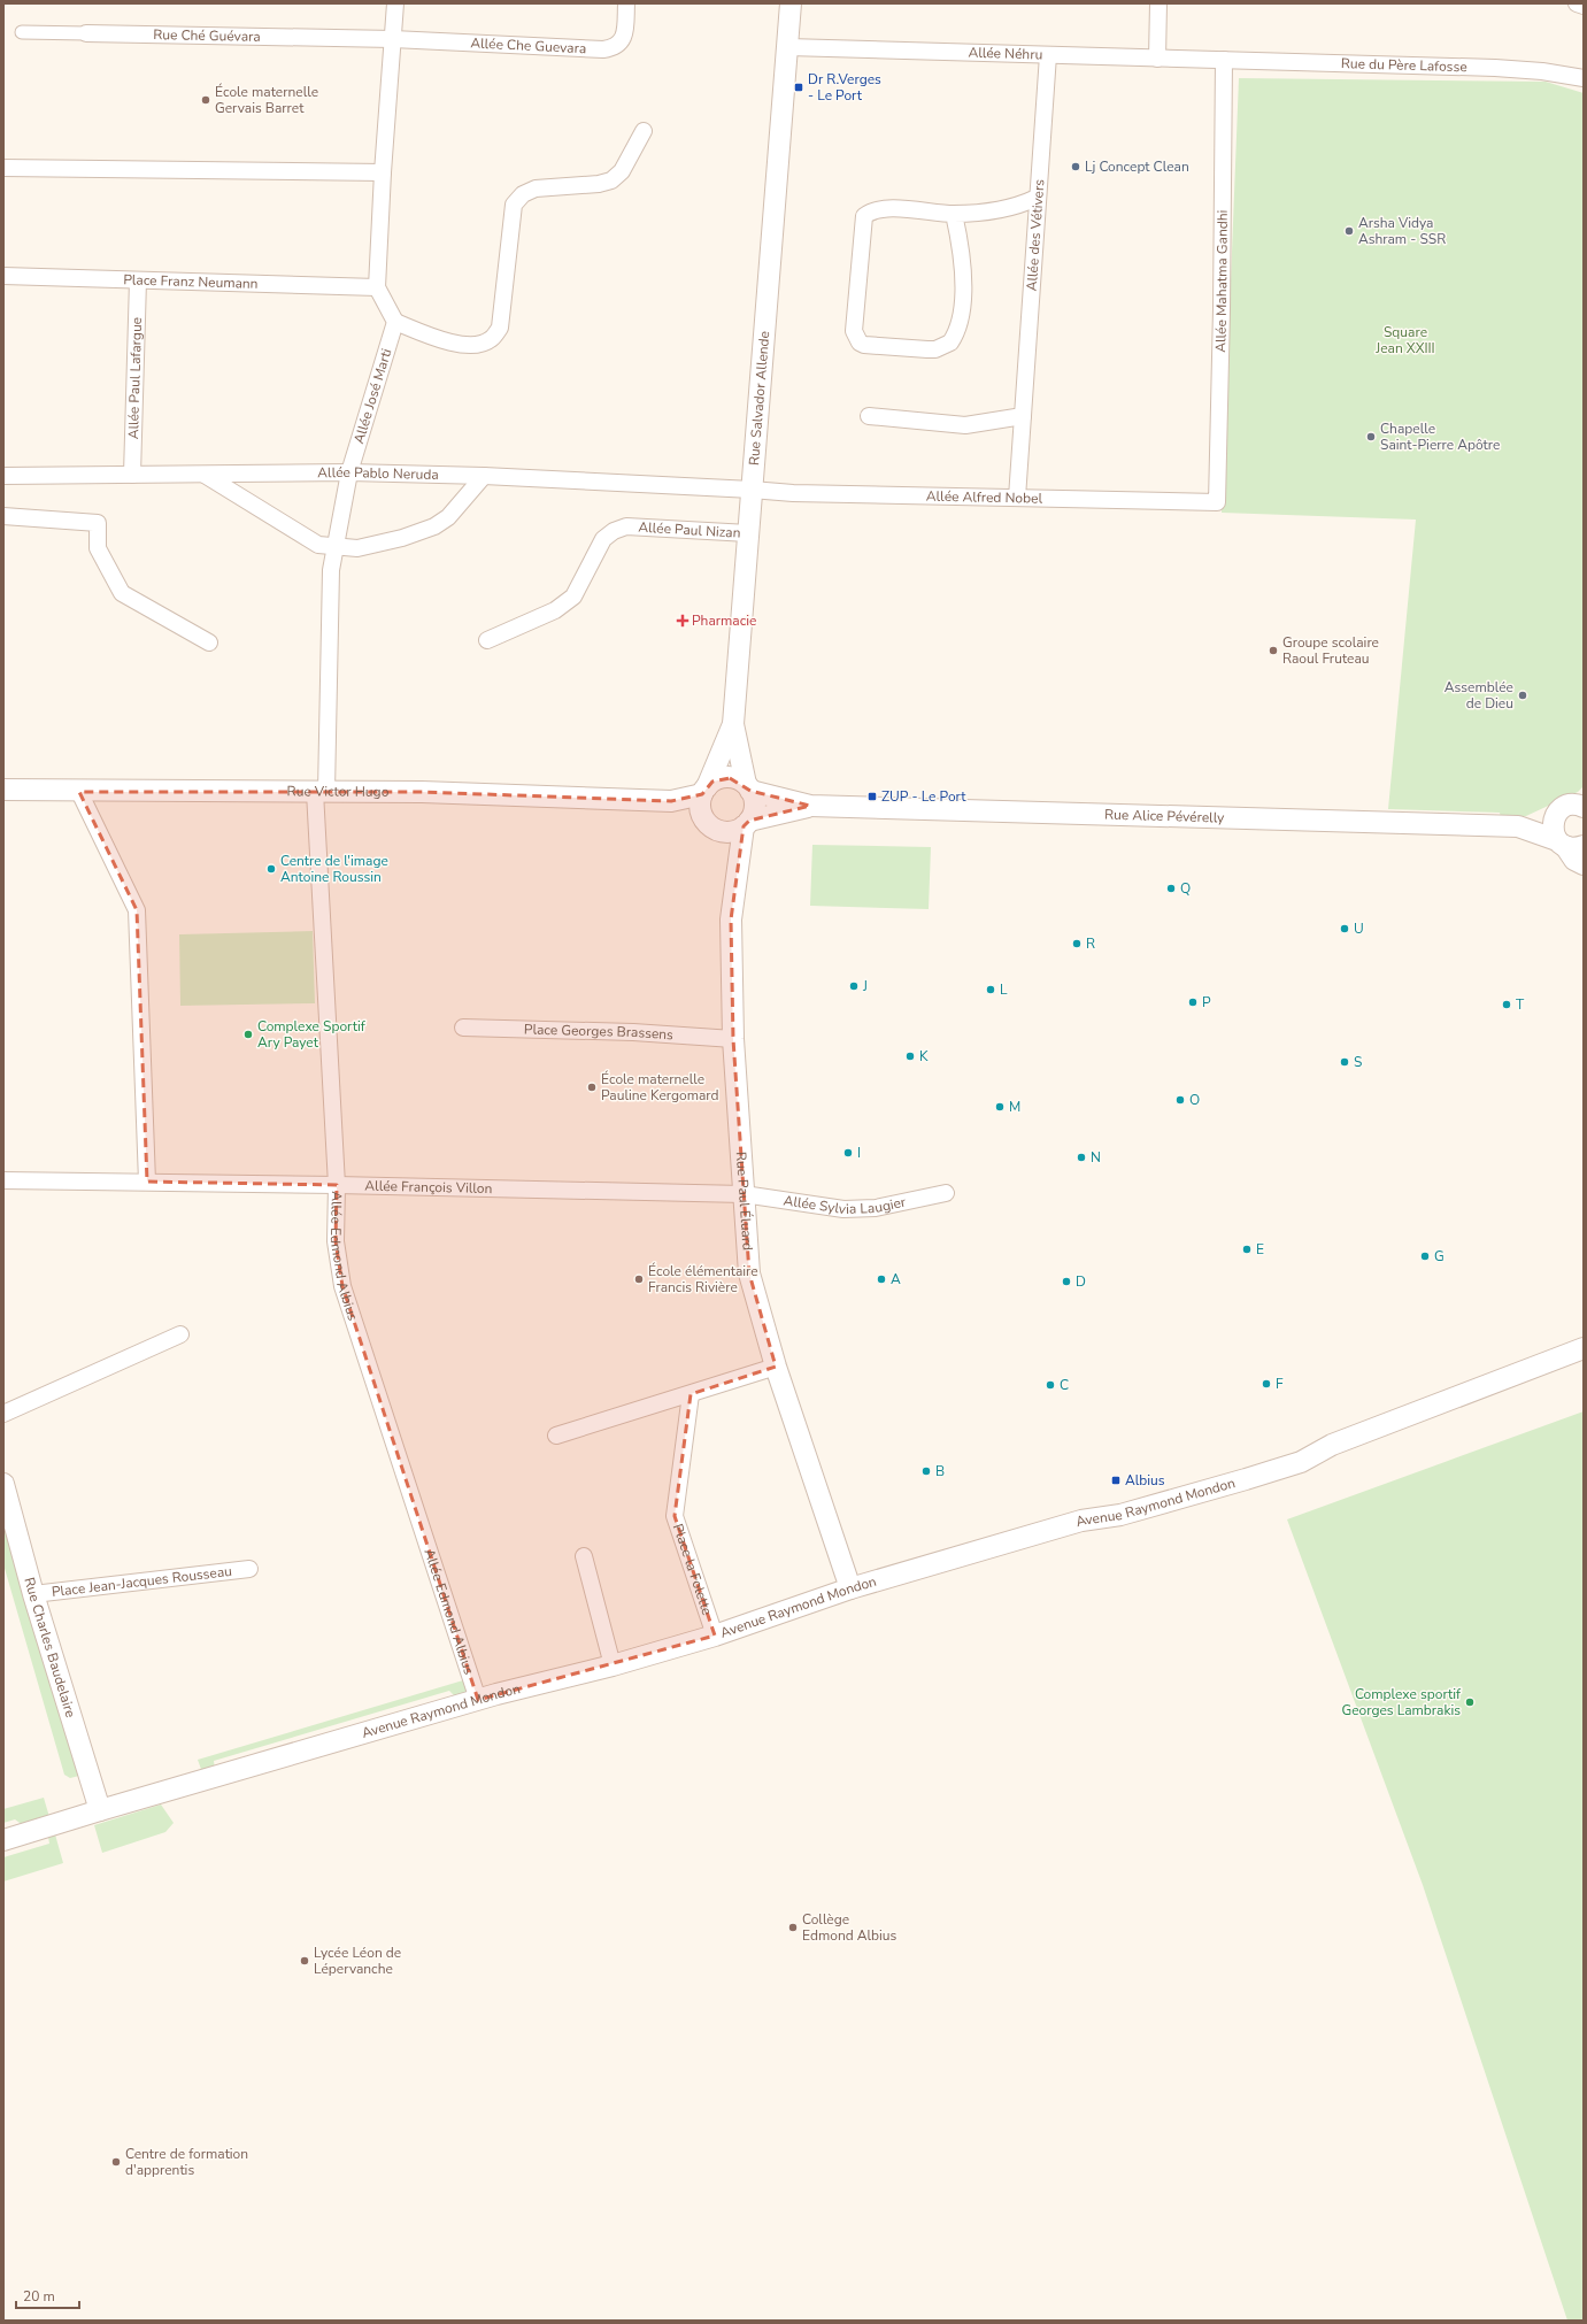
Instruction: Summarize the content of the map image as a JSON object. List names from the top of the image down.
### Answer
{
  "streets": {
    "street": [
      "Rue Ché Guévara",
      "Allée Che Guevara",
      "Allée Néhru",
      "Rue du Père Lafosse",
      "Allée des Vétivers",
      "Place Franz Neumann",
      "Allée Mahatma Gandhi",
      "Allée Paul Lafargue",
      "Allée José Marti",
      "Rue Salvador Allende",
      "Allée Pablo Neruda",
      "Allée Alfred Nobel",
      "Allée Paul Nizan",
      "Rue Victor Hugo",
      "Rue Alice Pévérelly",
      "Place Georges Brassens",
      "Allée François Villon",
      "Allée Sylvia Laugier",
      "Rue Paul Éluard",
      "Allée Edmond Albius",
      "Avenue Raymond Mondon",
      "Place la Folette",
      "Place Jean-Jacques Rousseau",
      "Rue Charles Baudelaire"
    ]
  },
  "crossings": [
    ["Rue Ché Guévara", "Allée Che Guevara"],
    ["Allée Néhru", "Rue du Père Lafosse"],
    ["Allée Néhru", "Allée des Vétivers"],
    ["Allée Néhru", "Allée Mahatma Gandhi"],
    ["Allée Néhru", "Rue Salvador Allende"],
    ["Rue du Père Lafosse", "Allée Mahatma Gandhi"],
    ["Allée des Vétivers", "Allée Alfred Nobel"],
    ["Place Franz Neumann", "Allée Paul Lafargue"],
    ["Allée Mahatma Gandhi", "Allée Alfred Nobel"],
    ["Allée Paul Lafargue", "Allée Pablo Neruda"],
    ["Allée José Marti", "Allée Pablo Neruda"],
    ["Allée José Marti", "Rue Victor Hugo"],
    ["Allée José Marti", "Allée Edmond Albius"],
    ["Rue Salvador Allende", "Allée Pablo Neruda"],
    ["Rue Salvador Allende", "Allée Alfred Nobel"],
    ["Rue Salvador Allende", "Allée Paul Nizan"],
    ["Rue Salvador Allende", "Rue Victor Hugo"],
    ["Rue Salvador Allende", "Rue Alice Pévérelly"],
    ["Rue Salvador Allende", "Rue Paul Éluard"],
    ["Allée Pablo Neruda", "Allée Alfred Nobel"],
    ["Rue Victor Hugo", "Rue Alice Pévérelly"],
    ["Rue Victor Hugo", "Rue Paul Éluard"],
    ["Rue Victor Hugo", "Allée Edmond Albius"],
    ["Rue Alice Pévérelly", "Rue Paul Éluard"],
    ["Place Georges Brassens", "Rue Paul Éluard"],
    ["Allée François Villon", "Allée Sylvia Laugier"],
    ["Allée François Villon", "Rue Paul Éluard"],
    ["Allée François Villon", "Allée Edmond Albius"],
    ["Allée Sylvia Laugier", "Rue Paul Éluard"],
    ["Rue Paul Éluard", "Avenue Raymond Mondon"],
    ["Allée Edmond Albius", "Avenue Raymond Mondon"],
    ["Avenue Raymond Mondon", "Place la Folette"],
    ["Avenue Raymond Mondon", "Rue Charles Baudelaire"],
    ["Place Jean-Jacques Rousseau", "Rue Charles Baudelaire"]
  ],
  "parks": ["Square Jean XXIII"],
  "places": {
    "transit": ["Dr R.Verges - Le Port", "ZUP - Le Port", "Albius"],
    "other": [
      "École maternelle Gervais Barret",
      "Lj Concept Clean",
      "Arsha Vidya Ashram - SSR",
      "Chapelle Saint-Pierre Apôtre",
      "Groupe scolaire Raoul Fruteau",
      "Assemblée de Dieu",
      "Centre de l'image Antoine Roussin",
      "Q",
      "U",
      "R",
      "J",
      "L",
      "P",
      "T",
      "Complexe Sportif Ary Payet",
      "K",
      "S",
      "École maternelle Pauline Kergomard",
      "O",
      "M",
      "I",
      "N",
      "E",
      "G",
      "École élémentaire Francis Rivière",
      "A",
      "D",
      "F",
      "C",
      "B",
      "Complexe sportif Georges Lambrakis",
      "Collège Edmond Albius",
      "Lycée Léon de Lépervanche",
      "Centre de formation d'apprentis"
    ],
    "health": ["Pharmacie"]
  },
  "scale_bar": "20 m"
}
